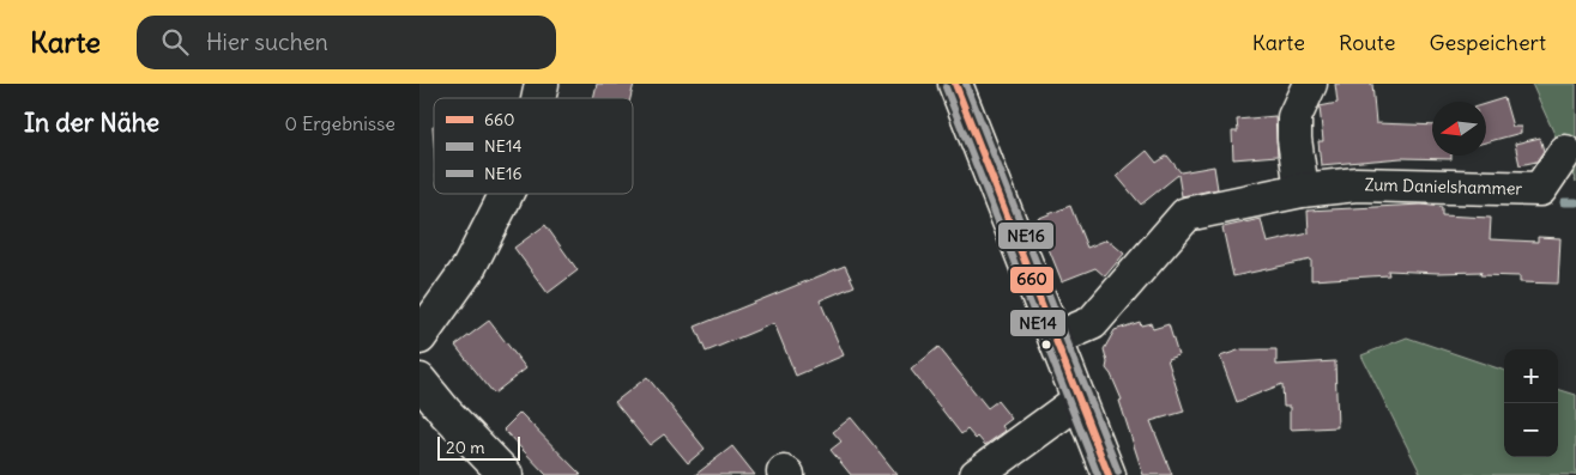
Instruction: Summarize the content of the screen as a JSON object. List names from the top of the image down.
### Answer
{
  "streets": {
    "street": ["Zum Danielshammer"]
  },
  "lines": ["transit line 660", "transit line NE16", "transit line NE14"],
  "legend": ["660", "NE14", "NE16"],
  "scale_bar": "20 m",
  "north": "left",
  "page": {
    "header": "Karte",
    "search": "Hier suchen",
    "nav": ["Karte", "Route", "Gespeichert"],
    "heading": ["In der Nähe", "0 Ergebnisse"],
    "map_buttons": ["+", "−"],
    "scale": "20 m"
  }
}
